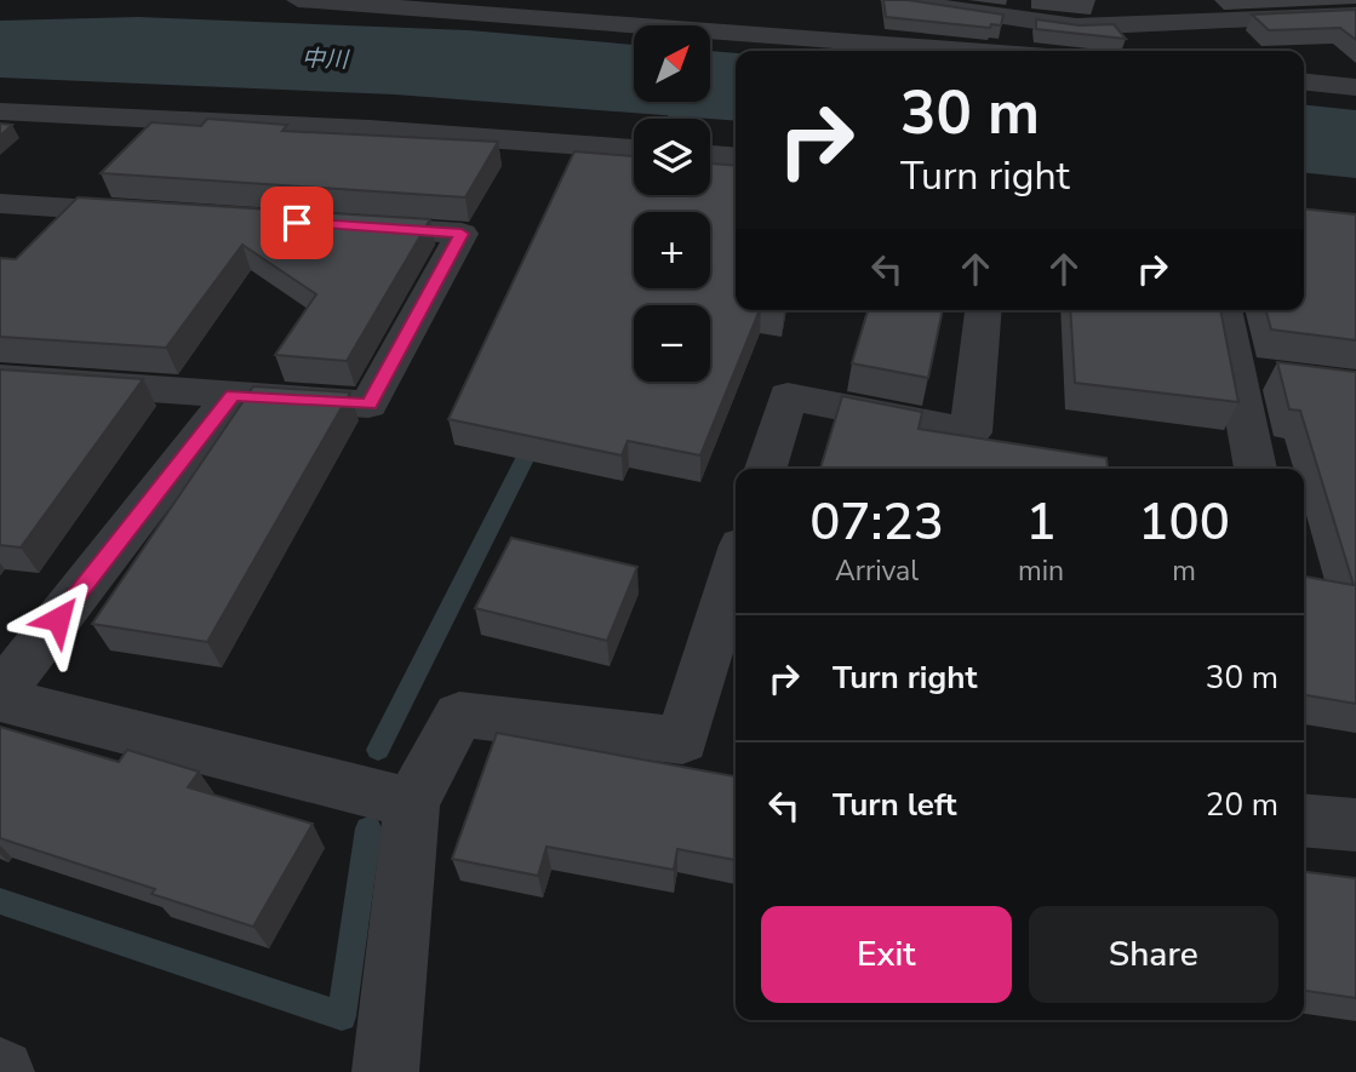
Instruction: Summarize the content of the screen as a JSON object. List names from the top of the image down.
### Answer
{
  "water": ["中川"],
  "north": "top right",
  "page": {
    "map_buttons": ["+", "−"],
    "turn": ["30 m", "Turn right"],
    "eta": [
      "07:23",
      "Arrival",
      "1",
      "min",
      "100",
      "m"
    ],
    "list": [
      {
        "name": "Turn right",
        "value": "30 m"
      },
      {
        "name": "Turn left",
        "value": "20 m"
      }
    ],
    "buttons": ["Exit", "Share"]
  }
}
